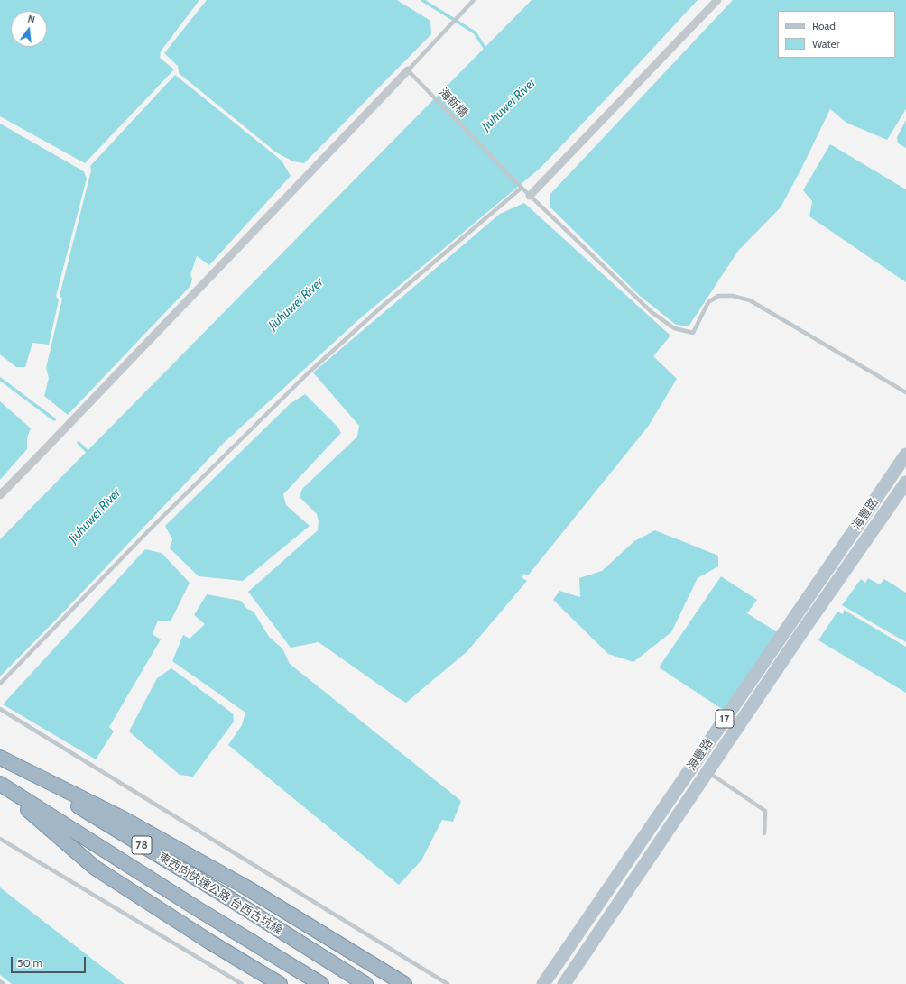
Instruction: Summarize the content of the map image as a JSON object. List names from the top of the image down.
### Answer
{
  "streets": {
    "highway": ["78", "東西向快速公路 台西古坑線"],
    "main road": ["海豐路", "17"],
    "lane": ["海新橋"]
  },
  "water": ["Jiuhuwei River"],
  "legend": ["Road", "Water"],
  "scale_bar": "50 m",
  "north": "top"
}
